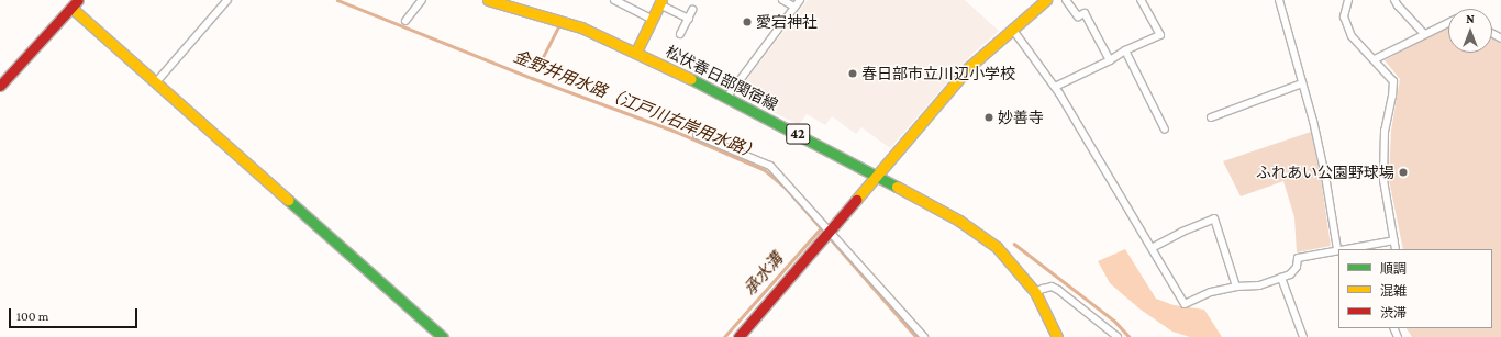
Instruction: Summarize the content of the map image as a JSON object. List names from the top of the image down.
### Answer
{
  "streets": {
    "street": ["松伏春日部関宿線", "42"]
  },
  "water": ["金野井用水路（江戸川右岸用水路）", "承水溝"],
  "places": [
    "愛宕神社",
    "春日部市立川辺小学校",
    "妙善寺",
    "ふれあい公園野球場"
  ],
  "legend": ["順調", "混雑", "渋滞"],
  "scale_bar": "100 m",
  "north": "top"
}
